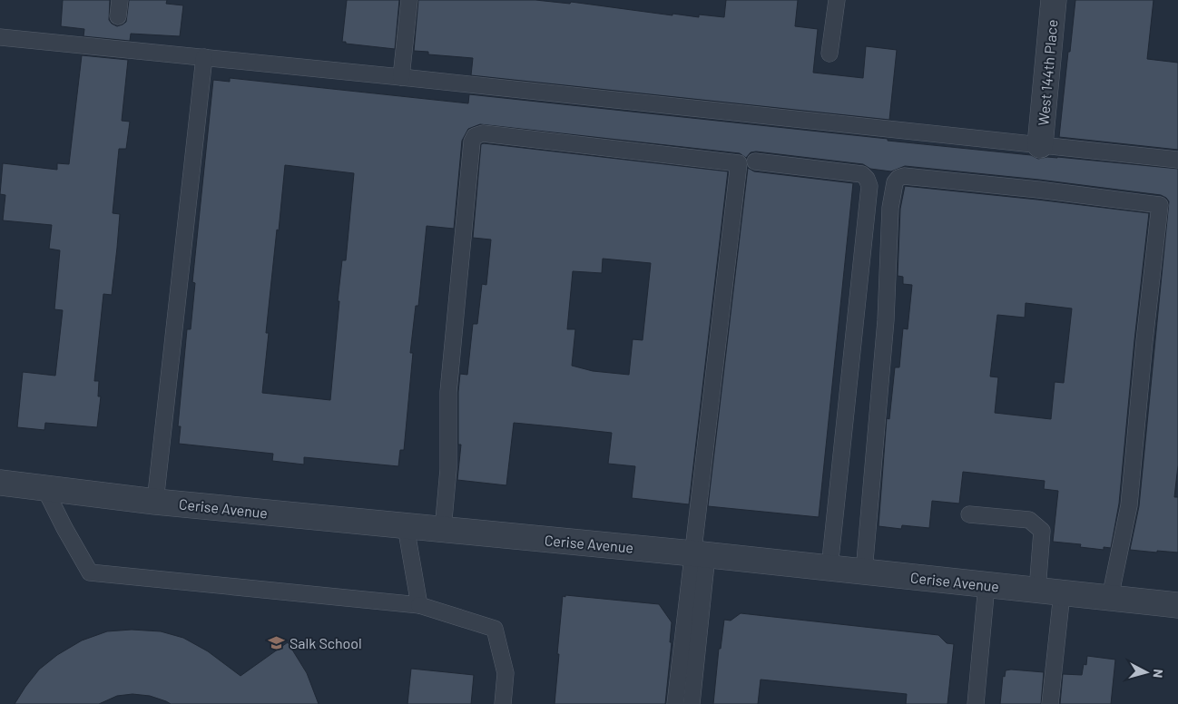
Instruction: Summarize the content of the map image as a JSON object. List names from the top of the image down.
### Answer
{
  "streets": {
    "street": ["West 144th Place", "Cerise Avenue"]
  },
  "places": {
    "school or university": ["Salk School"]
  },
  "north": "right"
}
